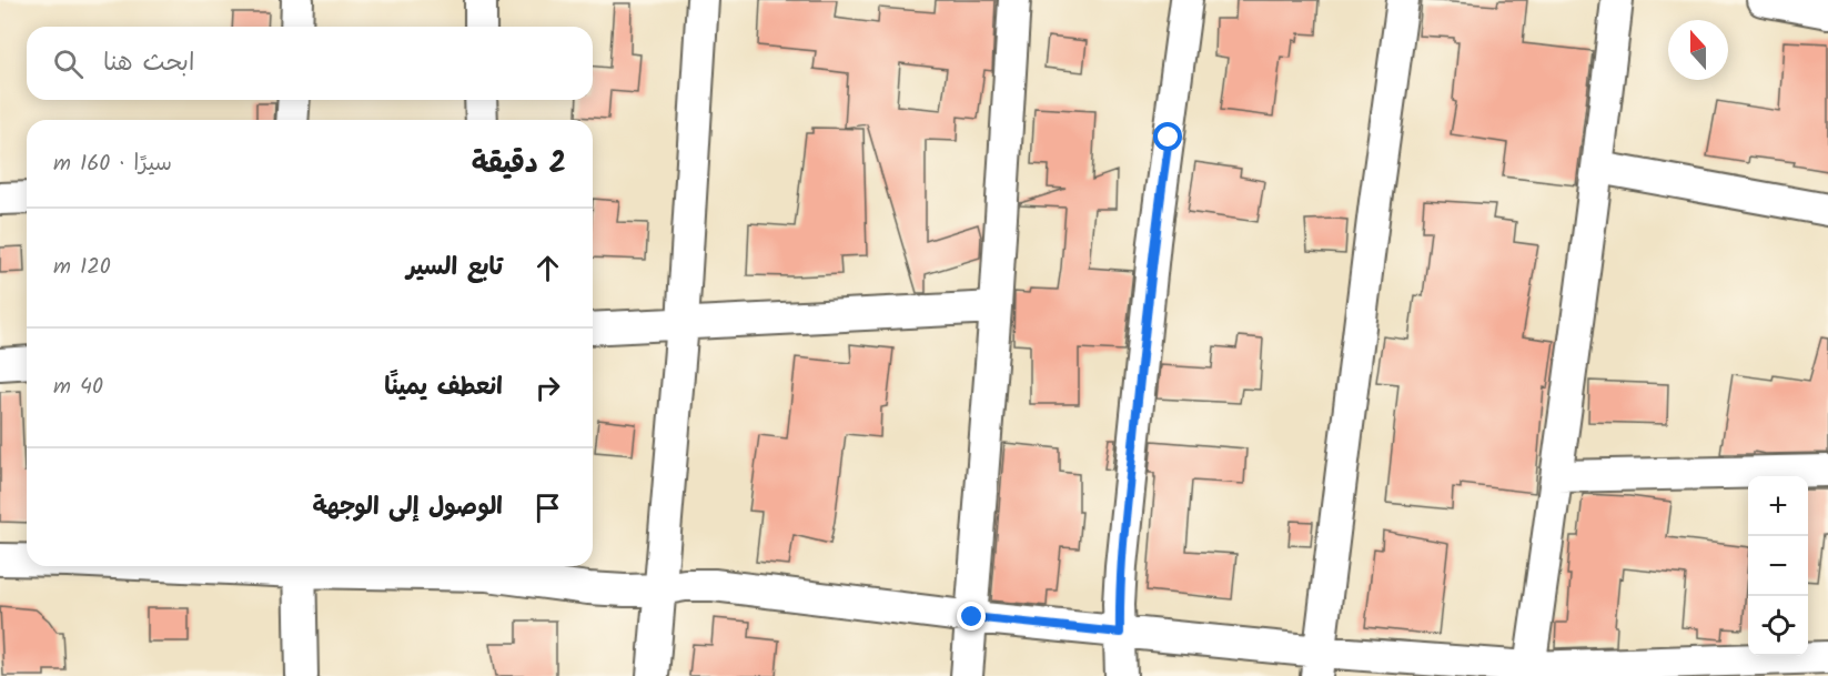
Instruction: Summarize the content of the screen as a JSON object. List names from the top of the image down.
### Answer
{
  "north": "top",
  "page": {
    "search": "ابحث هنا",
    "heading": ["2 دقيقة", "سيرًا · 160 m"],
    "list": [
      ["تابع السير", "120 m"],
      ["انعطف يمينًا", "40 m"],
      "الوصول إلى الوجهة"
    ],
    "map_buttons": ["+", "−"]
  }
}
